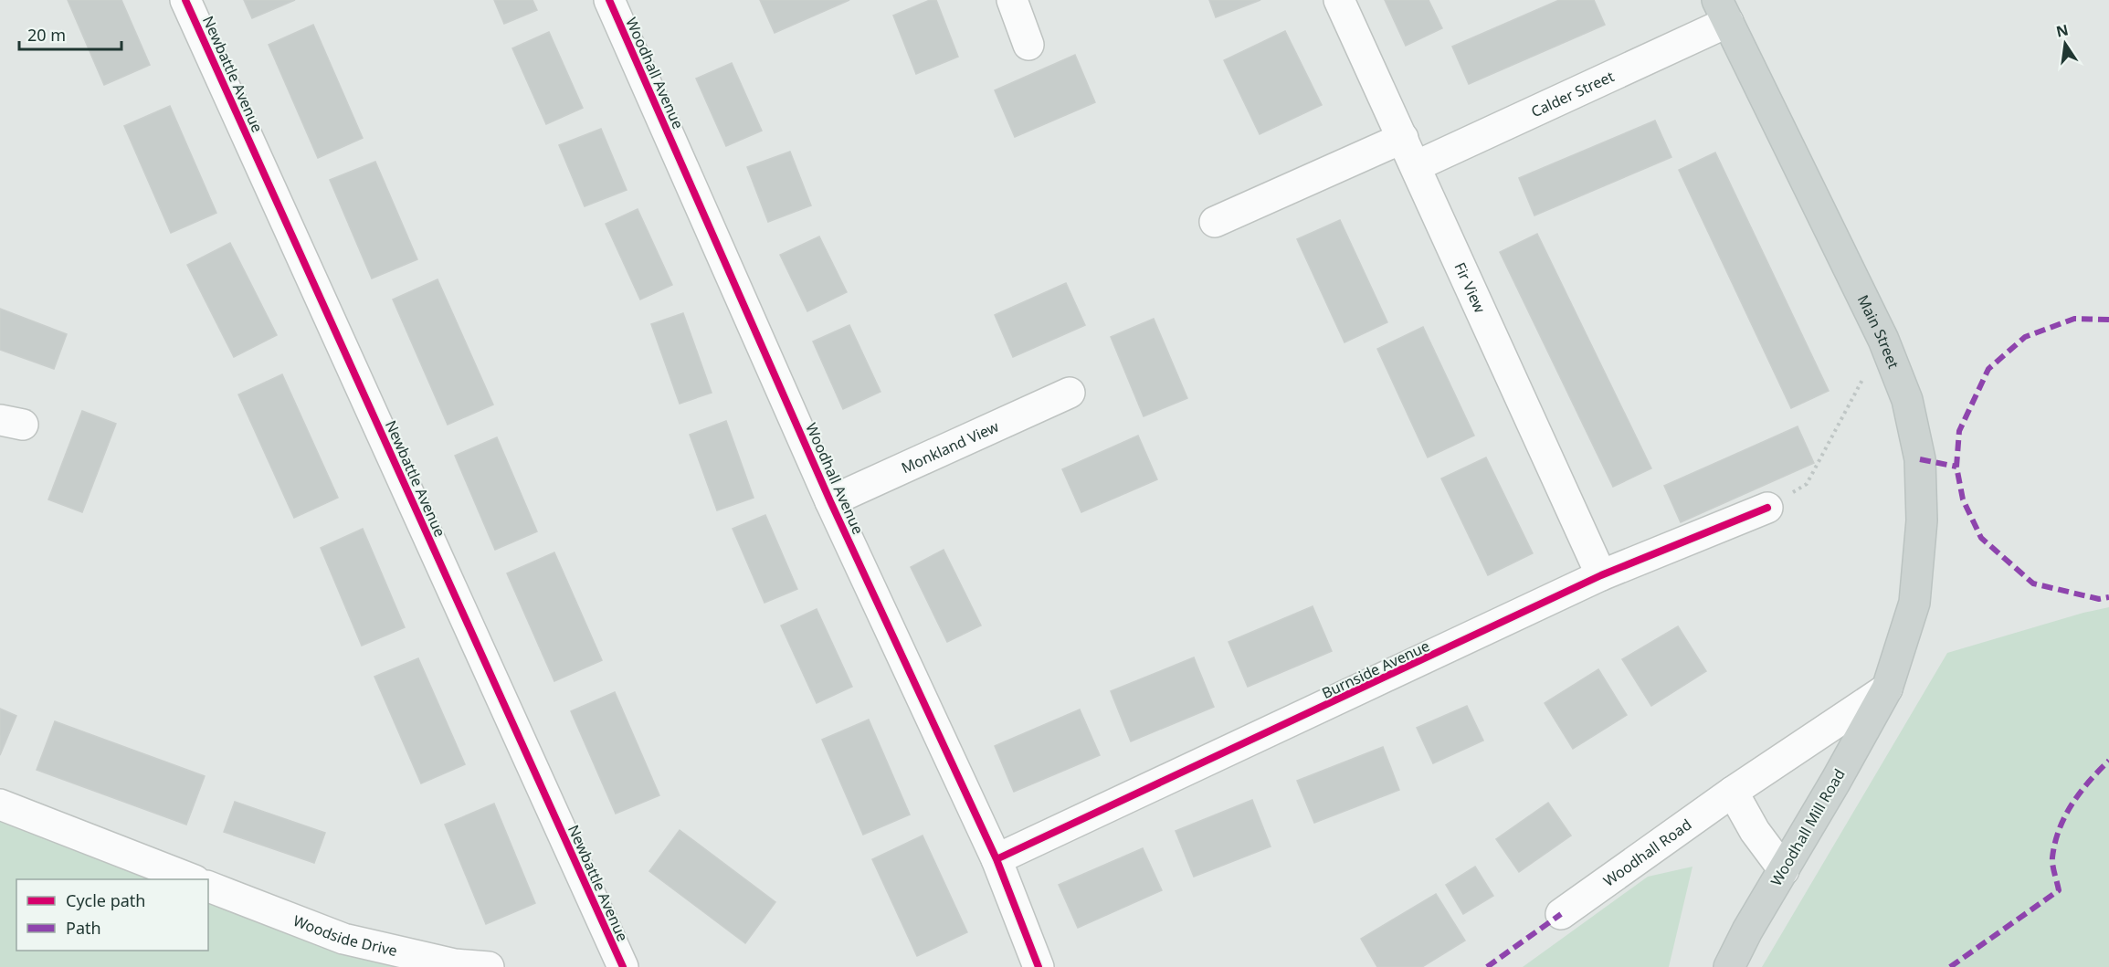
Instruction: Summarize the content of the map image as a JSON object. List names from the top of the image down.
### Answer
{
  "streets": {
    "main road": ["Main Street", "Woodhall Mill Road"],
    "street": [
      "Woodhall Avenue",
      "Newbattle Avenue",
      "Calder Street",
      "Fir View",
      "Monkland View",
      "Burnside Avenue",
      "Woodhall Road",
      "Woodside Drive"
    ]
  },
  "crossings": [
    ["Woodhall Avenue", "Monkland View"],
    ["Woodhall Avenue", "Burnside Avenue"],
    ["Calder Street", "Fir View"],
    ["Calder Street", "Main Street"],
    ["Fir View", "Burnside Avenue"],
    ["Main Street", "Woodhall Mill Road"],
    ["Main Street", "Woodhall Road"],
    ["Woodhall Mill Road", "Woodhall Road"]
  ],
  "legend": ["Cycle path", "Path"],
  "scale_bar": "20 m",
  "north": "top"
}
